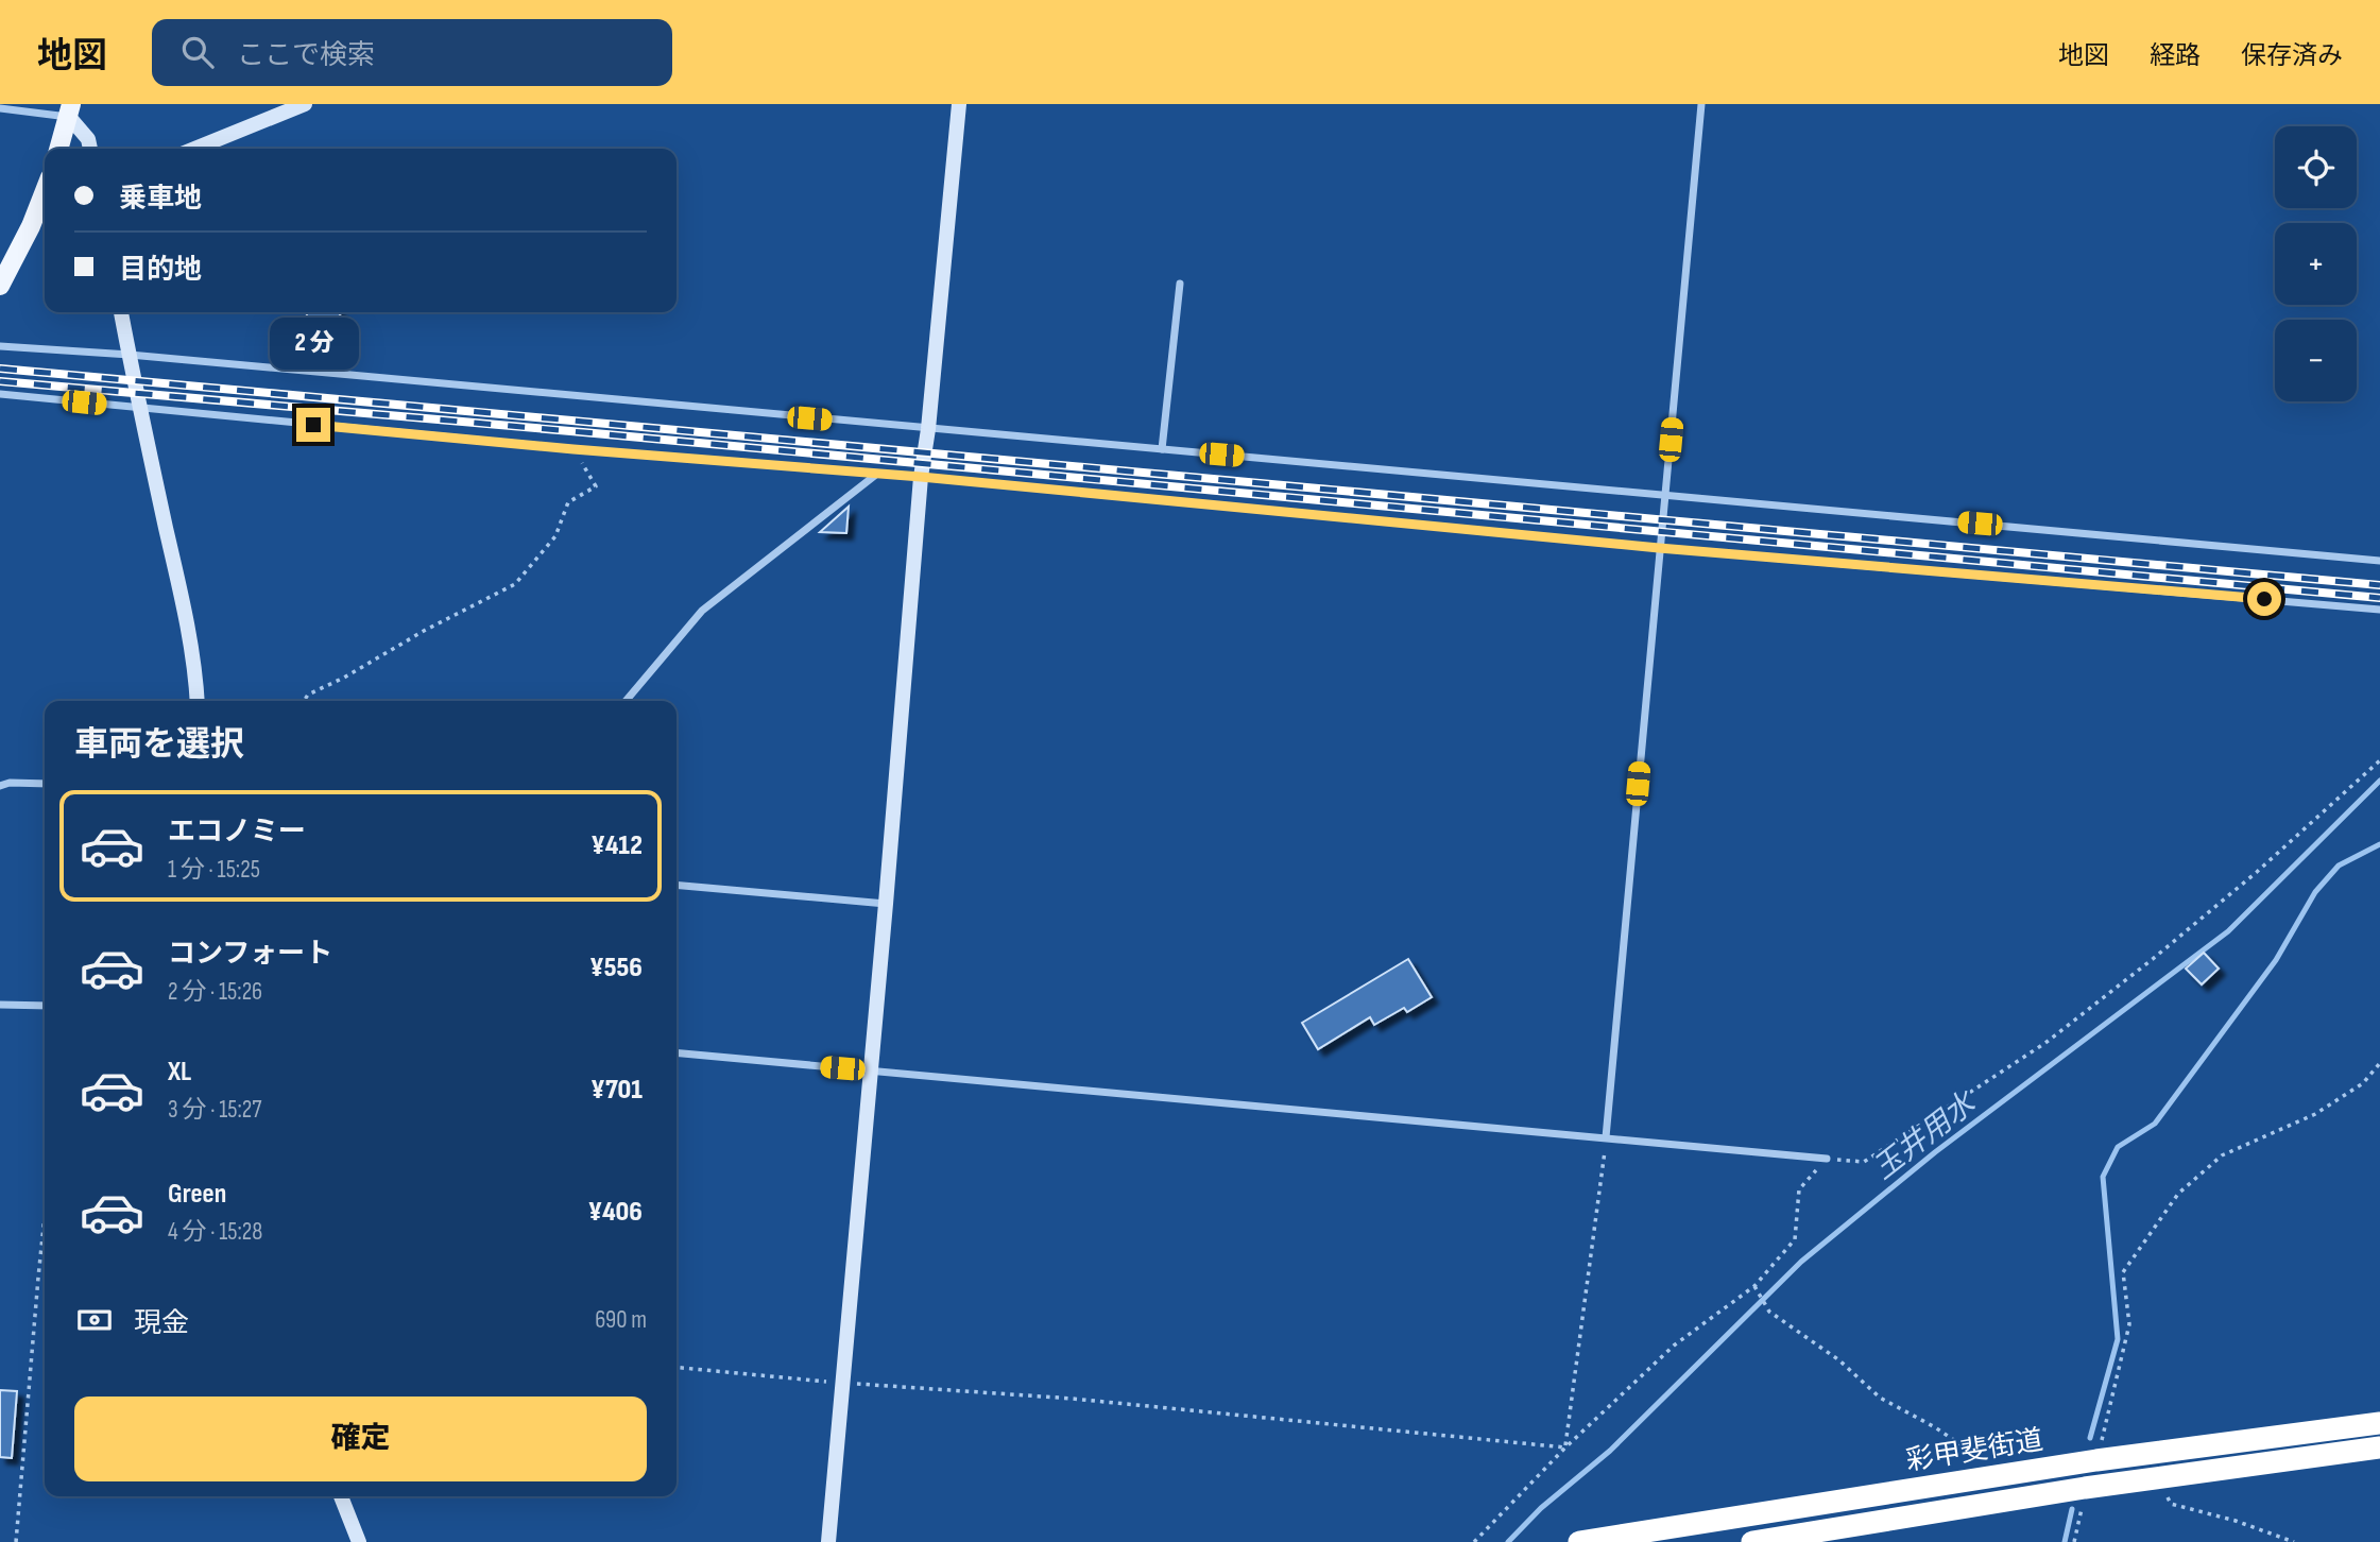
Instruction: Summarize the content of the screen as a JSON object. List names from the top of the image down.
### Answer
{
  "streets": {
    "highway": ["彩甲斐街道"]
  },
  "water": ["玉井用水"],
  "page": {
    "header": "地図",
    "search": "ここで検索",
    "nav": ["地図", "経路", "保存済み"],
    "map_buttons": ["+", "−"],
    "banner": ["乗車地", "目的地"],
    "bubble": "2 分",
    "heading": "車両を選択",
    "list": [
      {
        "name": "エコノミー",
        "note": "1 分 · 15:25",
        "value": "¥412"
      },
      {
        "name": "コンフォート",
        "note": "2 分 · 15:26",
        "value": "¥556"
      },
      {
        "name": "XL",
        "note": "3 分 · 15:27",
        "value": "¥701"
      },
      {
        "name": "Green",
        "note": "4 分 · 15:28",
        "value": "¥406"
      }
    ],
    "pay": ["現金", "690 m"],
    "buttons": "確定"
  }
}
